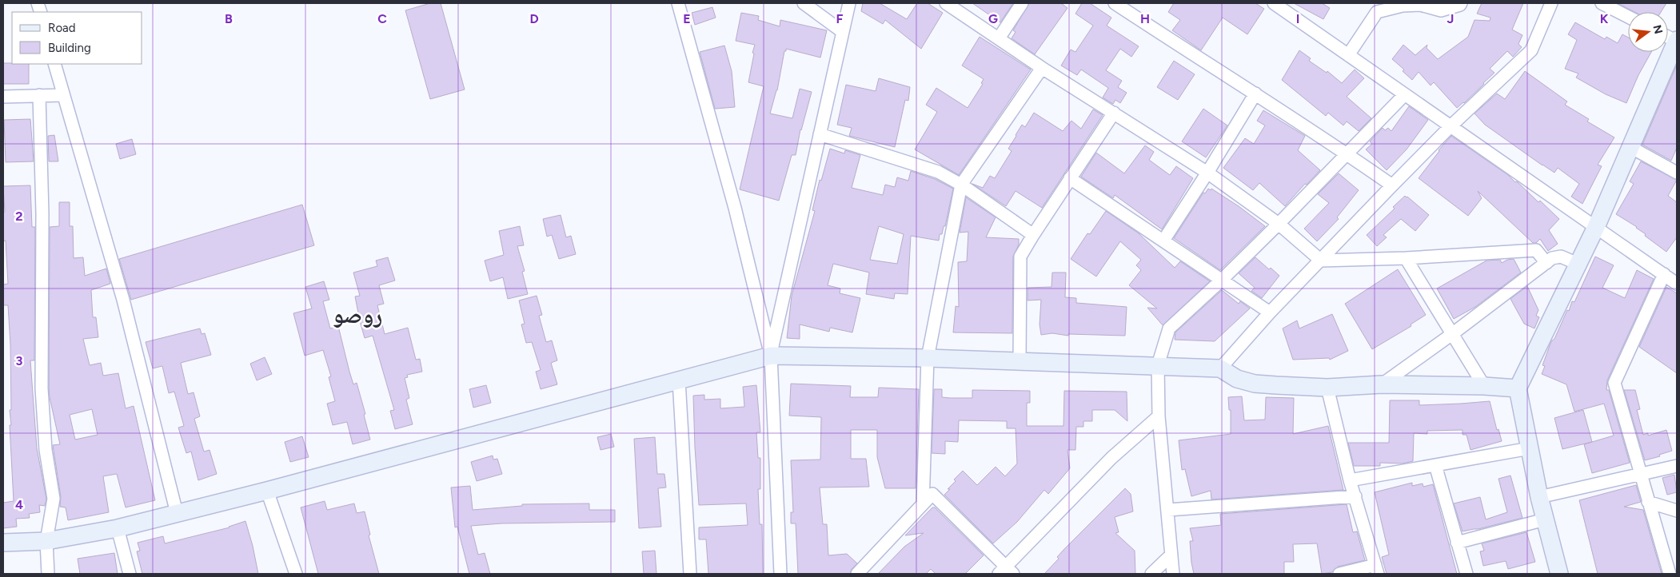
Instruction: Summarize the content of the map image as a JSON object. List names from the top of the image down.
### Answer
{
  "districts": ["روصو"],
  "legend": ["Road", "Building"],
  "north": "right",
  "grid": {
    "columns": [
      "B",
      "C",
      "D",
      "E",
      "F",
      "G",
      "H",
      "I",
      "J",
      "K"
    ],
    "rows": ["2", "3", "4"]
  }
}
